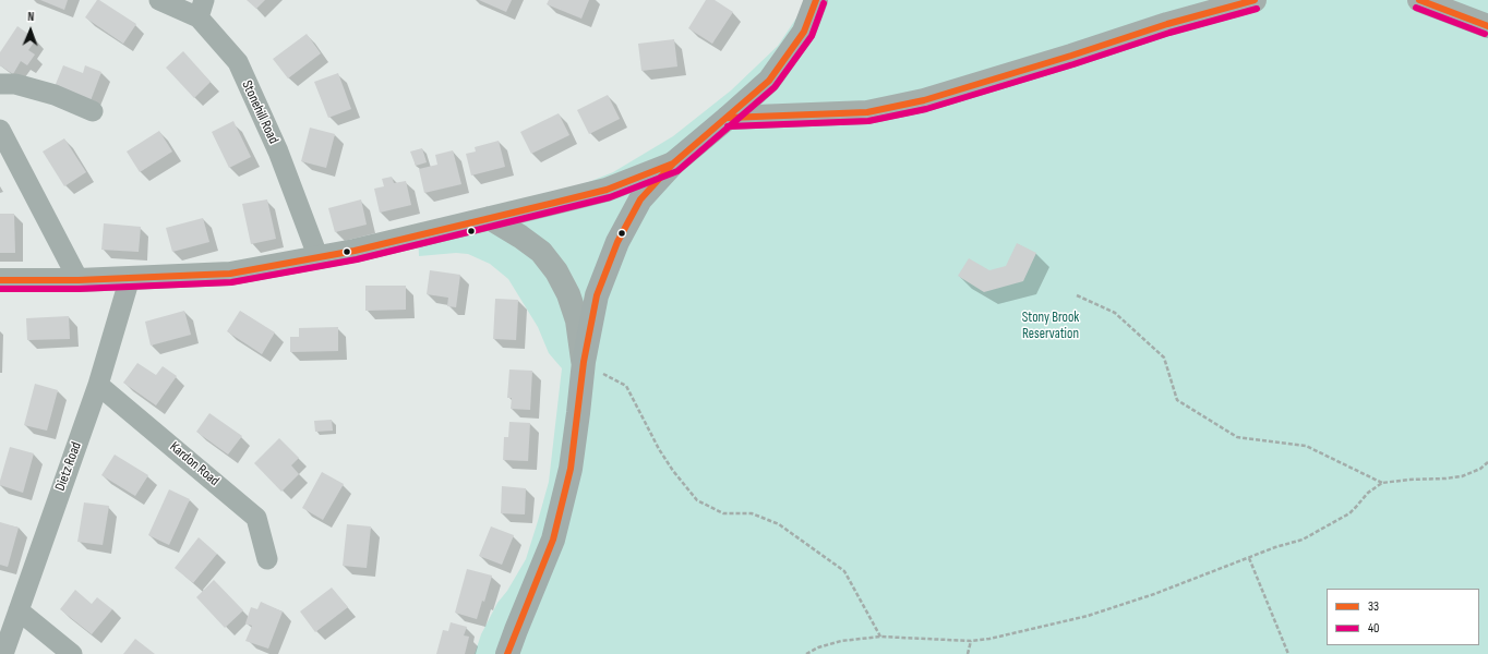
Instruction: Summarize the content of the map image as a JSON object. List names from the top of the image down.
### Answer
{
  "streets": {
    "street": ["Stonehill Road", "Kardon Road", "Dietz Road"]
  },
  "crossings": [
    ["Kardon Road", "Dietz Road"]
  ],
  "parks": ["Stony Brook Reservation"],
  "lines": ["transit line 33", "transit line 40"],
  "legend": ["33", "40"],
  "north": "top"
}
